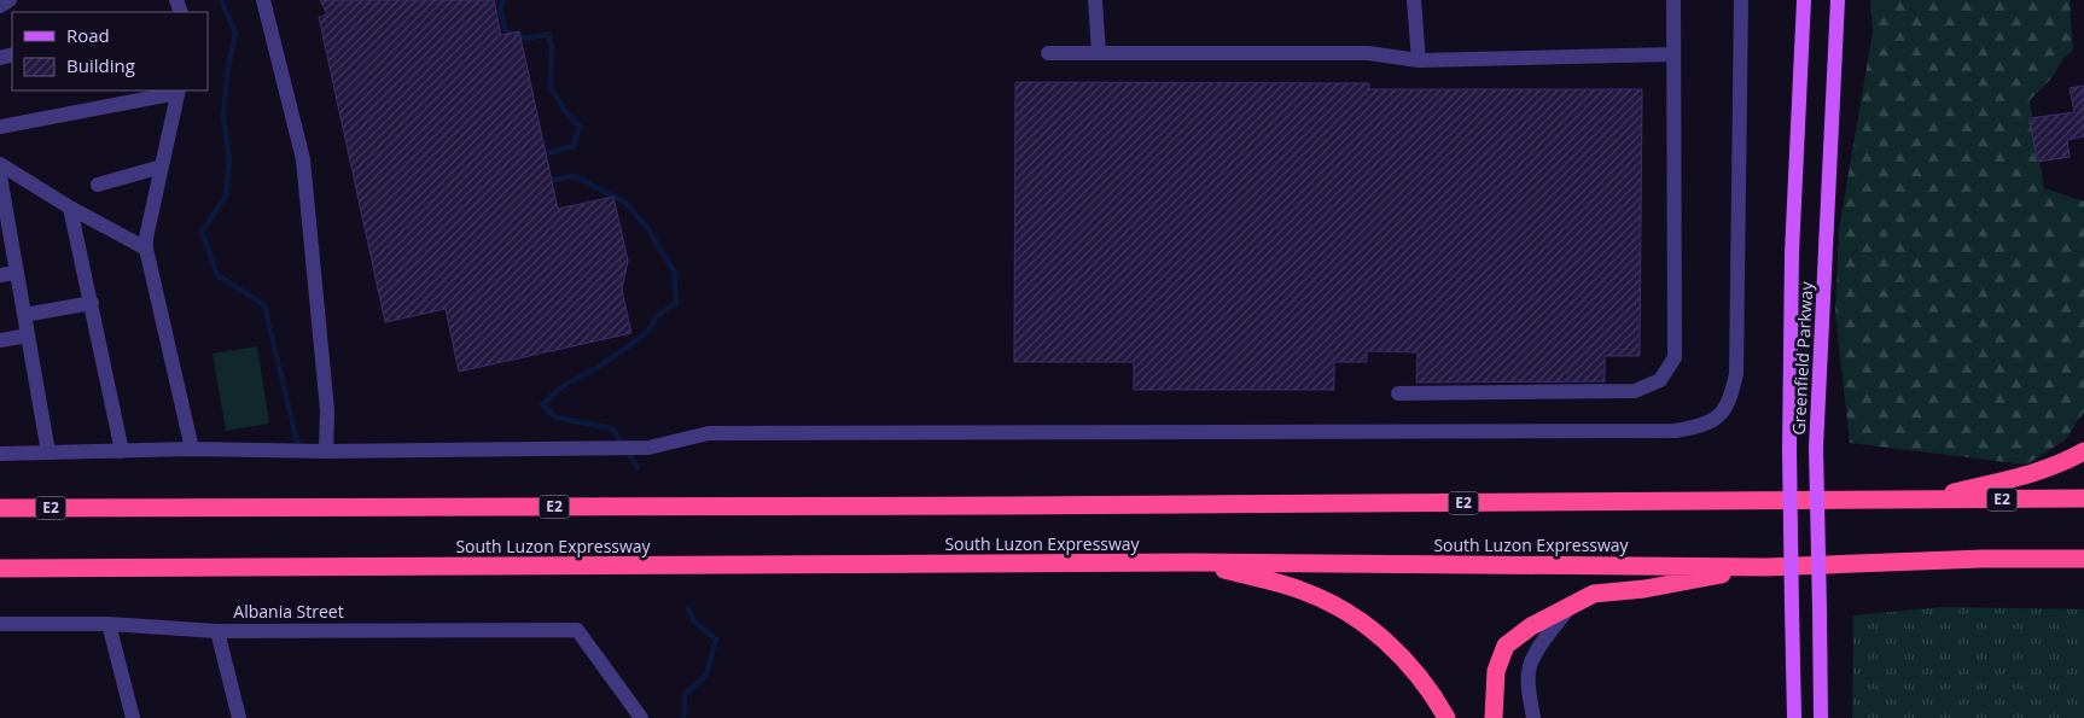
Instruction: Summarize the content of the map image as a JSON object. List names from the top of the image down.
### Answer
{
  "streets": {
    "highway": ["E2", "South Luzon Expressway"],
    "main road": ["Greenfield Parkway"],
    "street": ["Albania Street"]
  },
  "legend": ["Road", "Building"]
}
